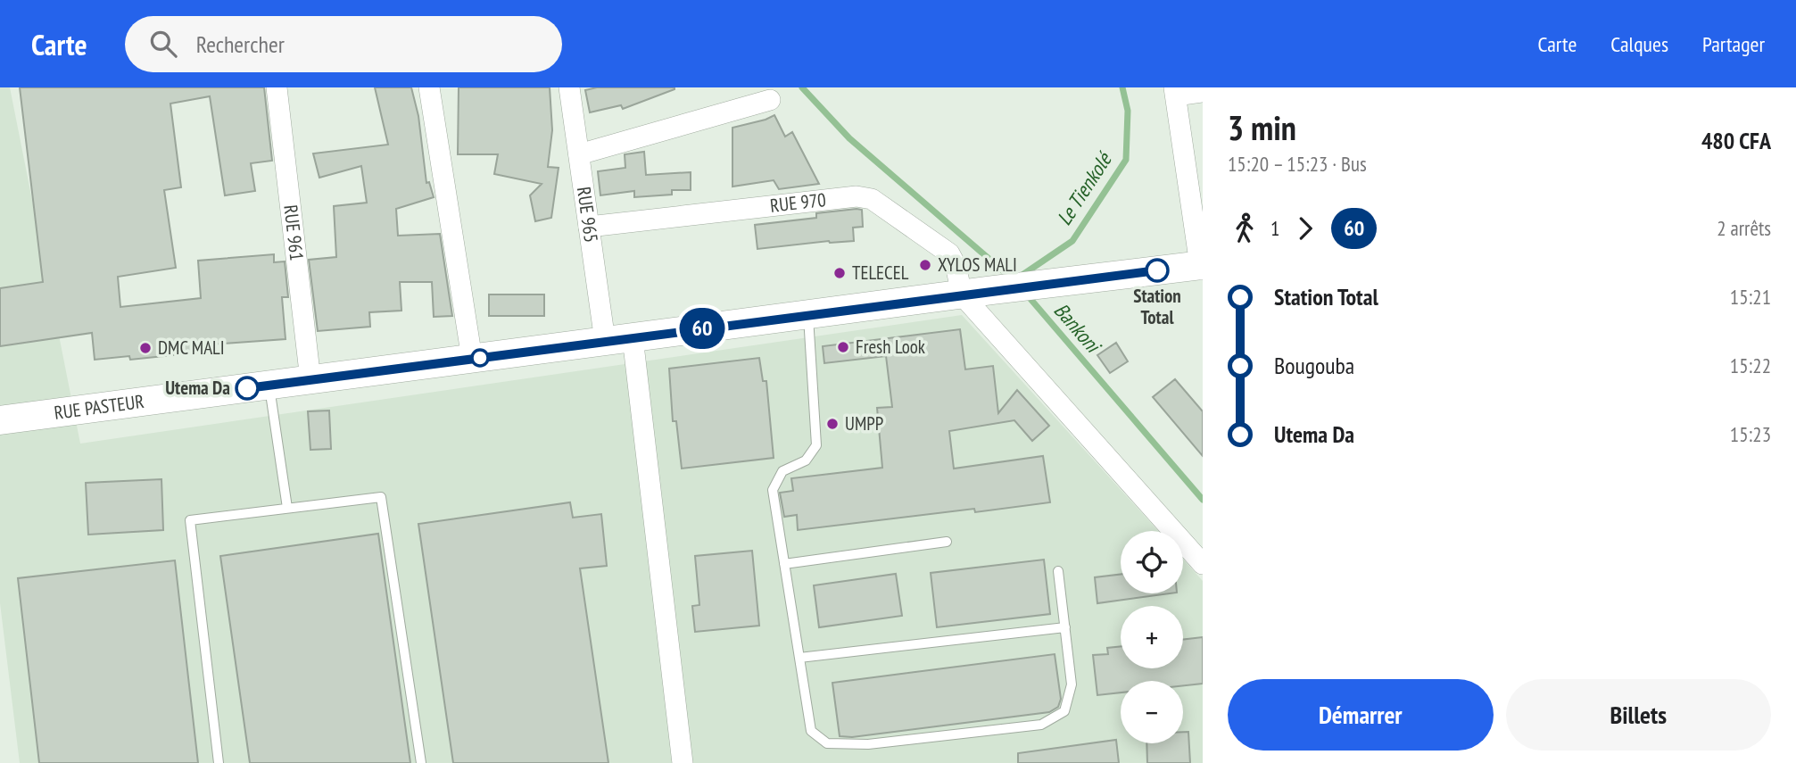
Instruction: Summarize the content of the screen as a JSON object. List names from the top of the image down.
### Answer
{
  "streets": {
    "main road": ["RUE PASTEUR"],
    "street": ["RUE 970", "RUE 965", "RUE 961"]
  },
  "crossings": [
    ["RUE 970", "RUE 965"],
    ["RUE 970", "RUE PASTEUR"],
    ["RUE 965", "RUE PASTEUR"],
    ["RUE 961", "RUE PASTEUR"]
  ],
  "water": ["Le Tienkolé", "Bankoni"],
  "places": [
    "XYLOS MALI",
    "Station Total",
    "TELECEL",
    "Fresh Look",
    "DMC MALI",
    "Utema Da",
    "UMPP"
  ],
  "lines": ["bus line 60"],
  "page": {
    "header": "Carte",
    "search": "Rechercher",
    "nav": ["Carte", "Calques", "Partager"],
    "on_map": "60",
    "heading": ["3 min", "15:20 – 15:23 · Bus", "480 CFA"],
    "legs": ["1", "60", "2 arrêts"],
    "list": [
      {
        "name": "Station Total",
        "value": "15:21"
      },
      {
        "name": "Bougouba",
        "value": "15:22"
      },
      {
        "name": "Utema Da",
        "value": "15:23"
      }
    ],
    "map_buttons": ["+", "−"],
    "buttons": ["Démarrer", "Billets"]
  }
}
